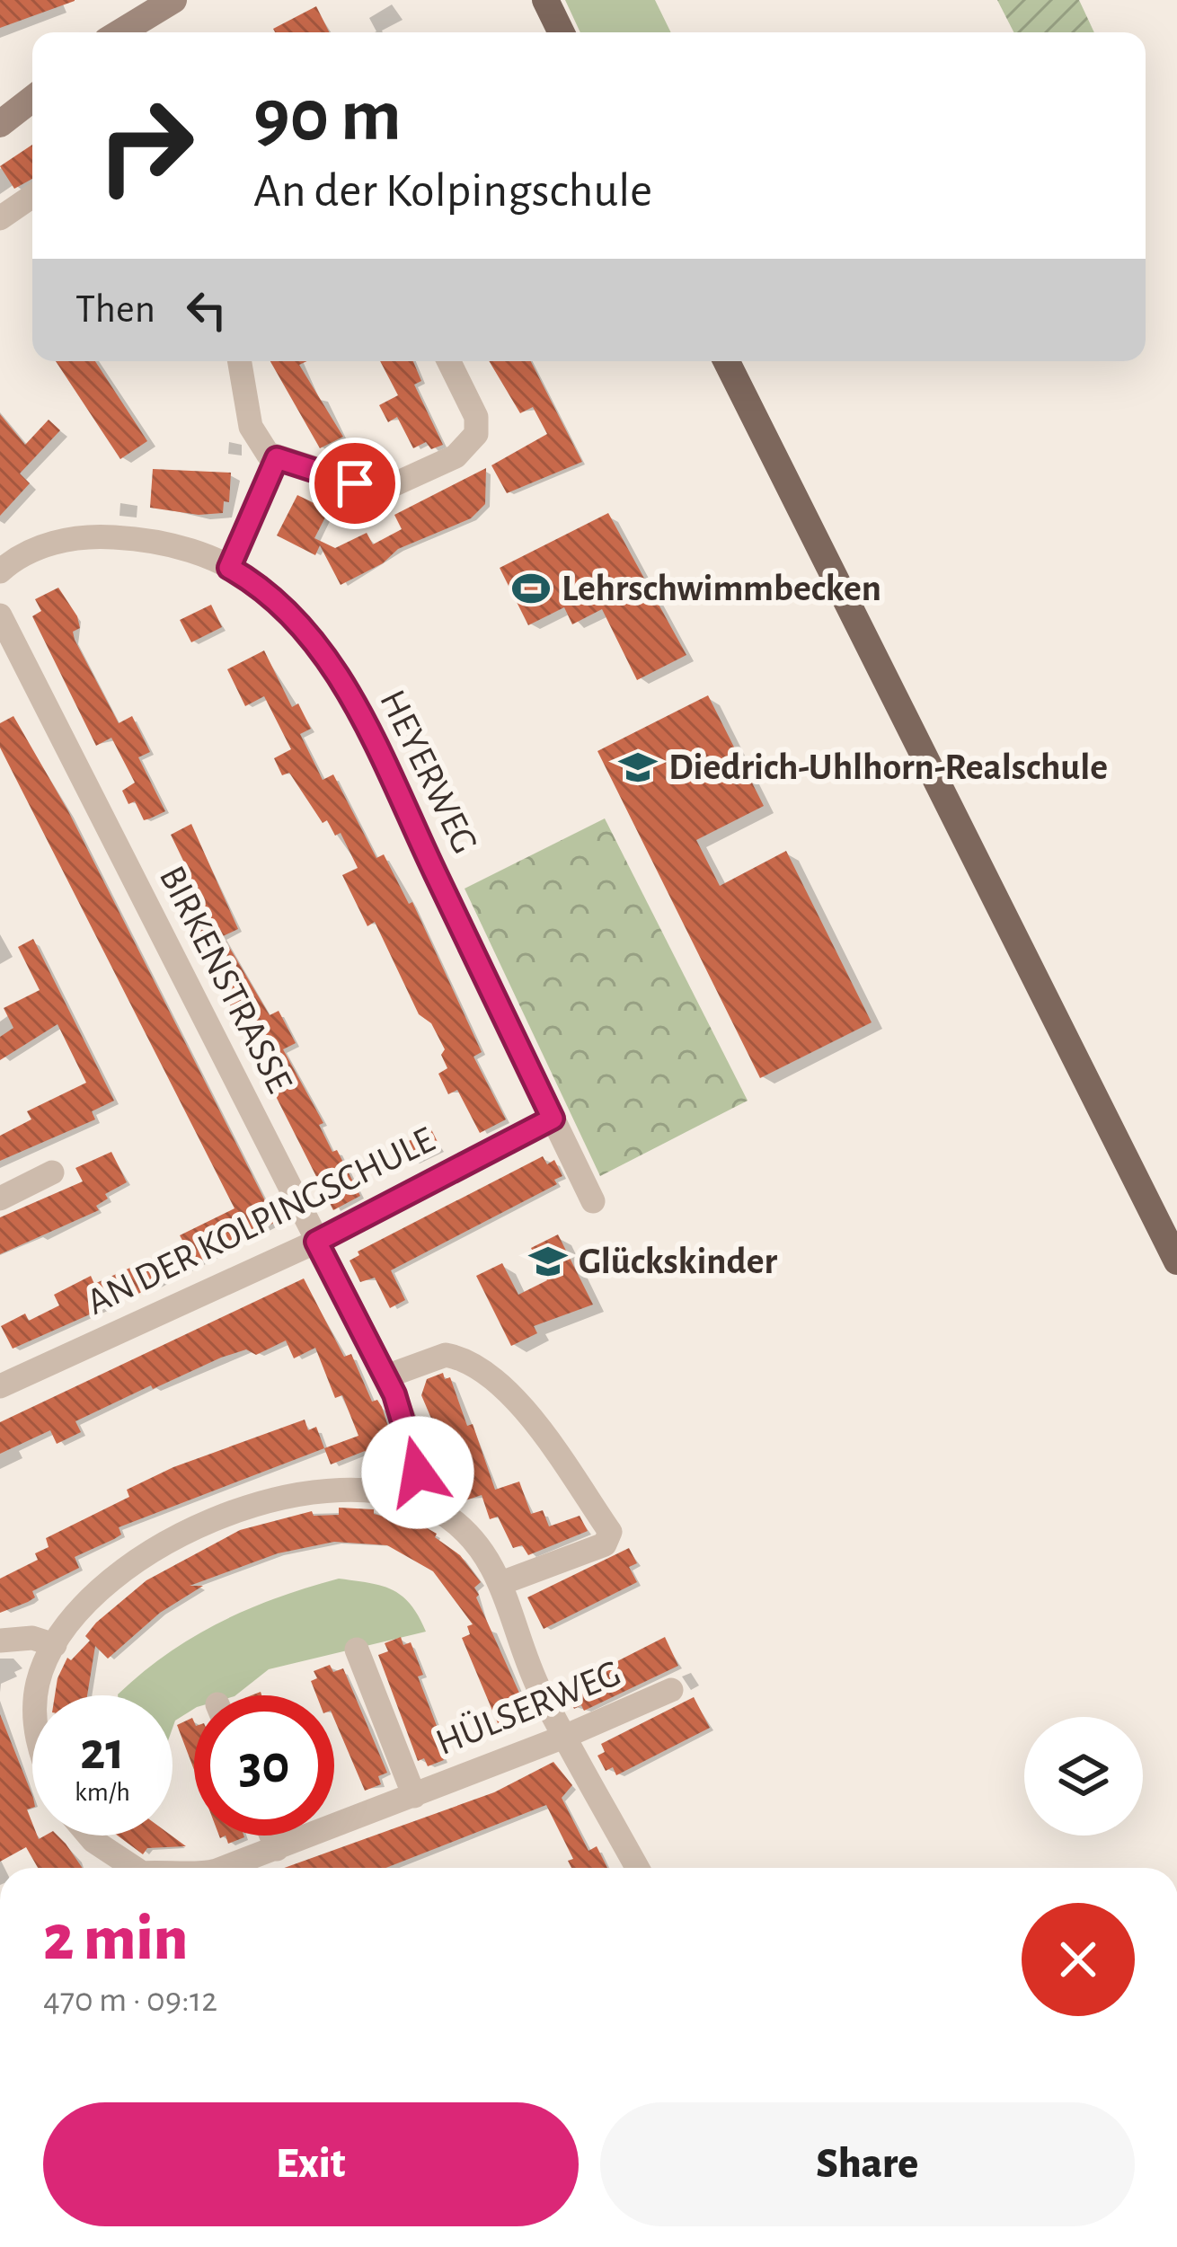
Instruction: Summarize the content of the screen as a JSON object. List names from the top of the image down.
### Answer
{
  "streets": {
    "street": [
      "HEYERWEG",
      "BIRKENSTRASSE",
      "AN DER KOLPINGSCHULE",
      "HÜLSERWEG"
    ]
  },
  "crossings": [
    ["HEYERWEG", "AN DER KOLPINGSCHULE"],
    ["BIRKENSTRASSE", "AN DER KOLPINGSCHULE"]
  ],
  "places": {
    "sports": ["Lehrschwimmbecken"],
    "school or university": ["Diedrich-Uhlhorn-Realschule", "Glückskinder"]
  },
  "page": {
    "turn": ["90 m", "An der Kolpingschule"],
    "then": "Then",
    "speed": "21 km/h",
    "limit": "30",
    "heading": ["2 min", "470 m · 09:12"],
    "buttons": ["Exit", "Share"]
  }
}
